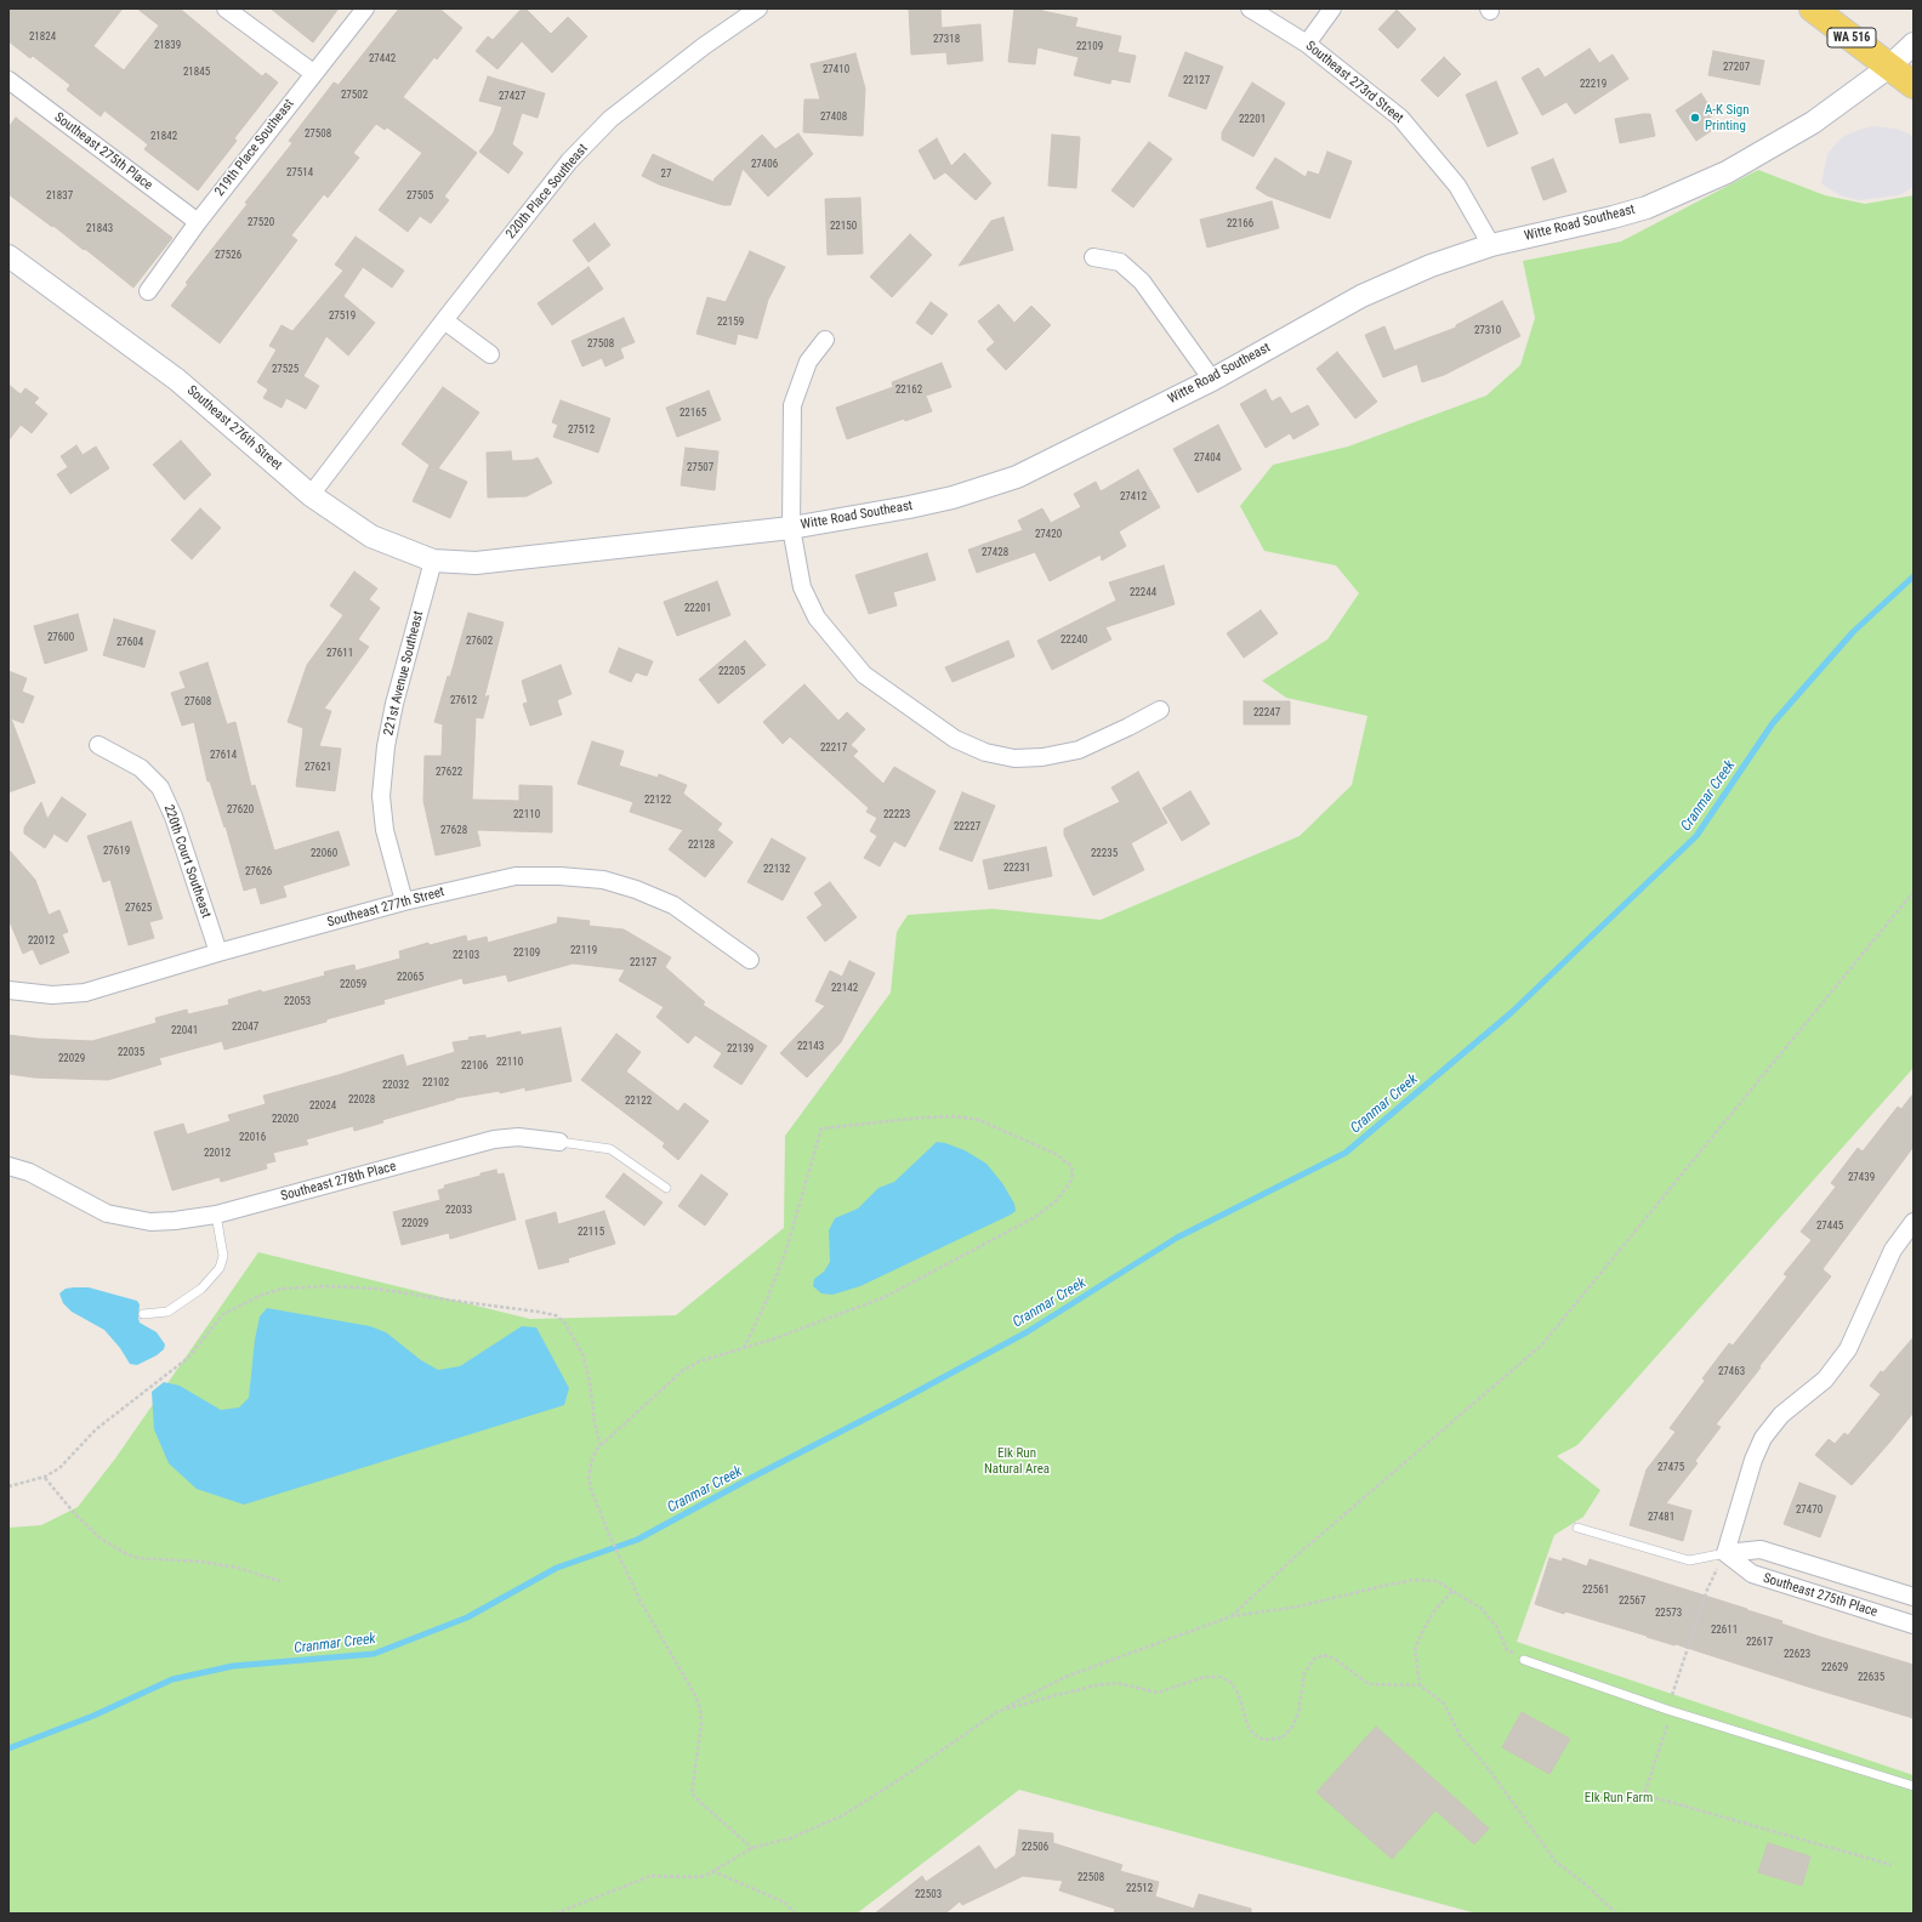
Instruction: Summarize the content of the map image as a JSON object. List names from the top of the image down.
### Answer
{
  "streets": {
    "main road": ["WA 516"],
    "street": [
      "Southeast 273rd Street",
      "219th Place Southeast",
      "Southeast 275th Place",
      "220th Place Southeast",
      "Witte Road Southeast",
      "Southeast 276th Street",
      "221st Avenue Southeast",
      "220th Court Southeast",
      "Southeast 277th Street",
      "Southeast 278th Place"
    ]
  },
  "crossings": [
    ["WA 516", "Witte Road Southeast"],
    ["Southeast 273rd Street", "Witte Road Southeast"],
    ["219th Place Southeast", "Southeast 275th Place"],
    ["220th Place Southeast", "Southeast 276th Street"],
    ["Witte Road Southeast", "Southeast 276th Street"],
    ["Southeast 276th Street", "221st Avenue Southeast"],
    ["221st Avenue Southeast", "Southeast 277th Street"],
    ["220th Court Southeast", "Southeast 277th Street"]
  ],
  "water": ["Cranmar Creek"],
  "parks": ["Elk Run Natural Area", "Elk Run Farm"],
  "places": ["A-K Sign Printing"],
  "house_numbers": [
    "21824",
    "27318",
    "21839",
    "22109",
    "27442",
    "27207",
    "27410",
    "21845",
    "22127",
    "22219",
    "27502",
    "27427",
    "27408",
    "22201",
    "27508",
    "21842",
    "27406",
    "27514",
    "27",
    "21837",
    "27505",
    "27520",
    "22166",
    "22150",
    "21843",
    "27526",
    "27519",
    "22159",
    "27310",
    "27508",
    "27525",
    "22162",
    "22165",
    "27512",
    "27404",
    "27507",
    "27412",
    "27420",
    "27428",
    "22244",
    "22201",
    "27600",
    "22240",
    "27602",
    "27604",
    "27611",
    "22205",
    "27612",
    "27608",
    "22247",
    "22217",
    "27614",
    "27621",
    "27622",
    "22122",
    "27620",
    "22110",
    "22223",
    "22227",
    "27628",
    "22128",
    "27619",
    "22060",
    "22235",
    "22231",
    "22132",
    "27626",
    "27625",
    "22012",
    "22119",
    "22109",
    "22103",
    "22127",
    "22065",
    "22059",
    "22142",
    "22053",
    "22047",
    "22041",
    "22143",
    "22139",
    "22035",
    "22029",
    "22110",
    "22106",
    "22102",
    "22032",
    "22028",
    "22122",
    "22024",
    "22020",
    "22016",
    "22012",
    "27439",
    "22033",
    "22029",
    "27445",
    "22115",
    "27463",
    "27475",
    "27470",
    "27481",
    "22561",
    "22567",
    "22573",
    "22611",
    "22617",
    "22623",
    "22629",
    "22635",
    "22506",
    "22508",
    "22512",
    "22503"
  ]
}
